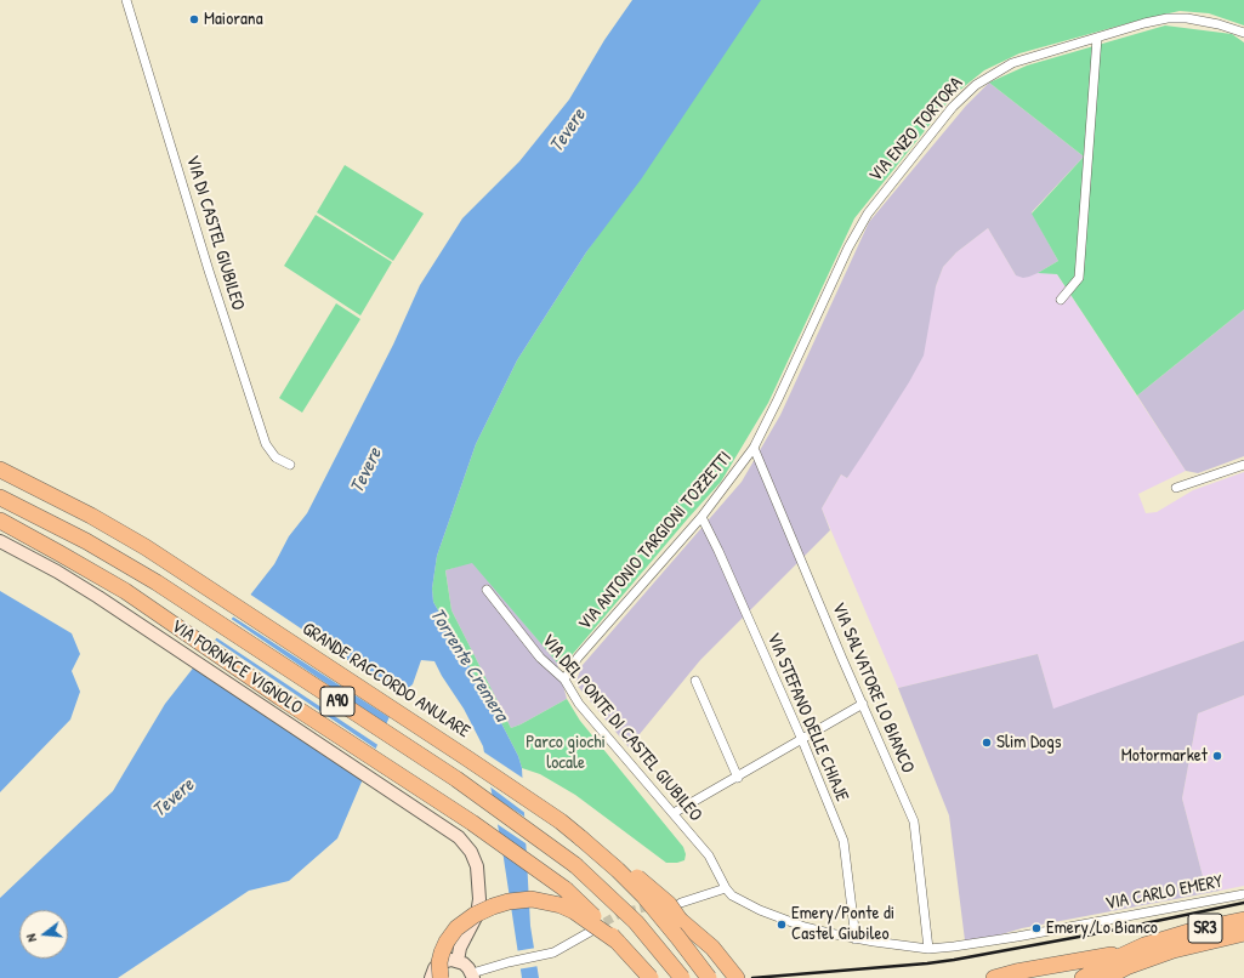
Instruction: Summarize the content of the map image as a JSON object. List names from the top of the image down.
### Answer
{
  "streets": {
    "highway": ["GRANDE RACCORDO ANULARE", "A90", "SR3"],
    "street": [
      "VIA ENZO TORTORA",
      "VIA DI CASTEL GIUBILEO",
      "VIA ANTONIO TARGIONI TOZZETTI",
      "VIA FORNACE VIGNOLO",
      "VIA SALVATORE LO BIANCO",
      "VIA STEFANO DELLE CHIAJE",
      "VIA DEL PONTE DI CASTEL GIUBILEO",
      "VIA CARLO EMERY"
    ]
  },
  "crossings": [
    ["VIA ENZO TORTORA", "VIA ANTONIO TARGIONI TOZZETTI"],
    ["VIA ENZO TORTORA", "VIA SALVATORE LO BIANCO"],
    ["VIA ANTONIO TARGIONI TOZZETTI", "VIA SALVATORE LO BIANCO"],
    ["VIA ANTONIO TARGIONI TOZZETTI", "VIA STEFANO DELLE CHIAJE"],
    ["VIA ANTONIO TARGIONI TOZZETTI", "VIA DEL PONTE DI CASTEL GIUBILEO"],
    ["VIA SALVATORE LO BIANCO", "VIA CARLO EMERY"],
    ["VIA STEFANO DELLE CHIAJE", "VIA CARLO EMERY"],
    ["VIA DEL PONTE DI CASTEL GIUBILEO", "VIA CARLO EMERY"]
  ],
  "water": ["Tevere", "Torrente Cremera"],
  "parks": ["Parco giochi locale"],
  "places": [
    "Maiorana",
    "Slim Dogs",
    "Motormarket",
    "Emery/Ponte di Castel Giubileo",
    "Emery/Lo Bianco"
  ],
  "north": "left"
}
